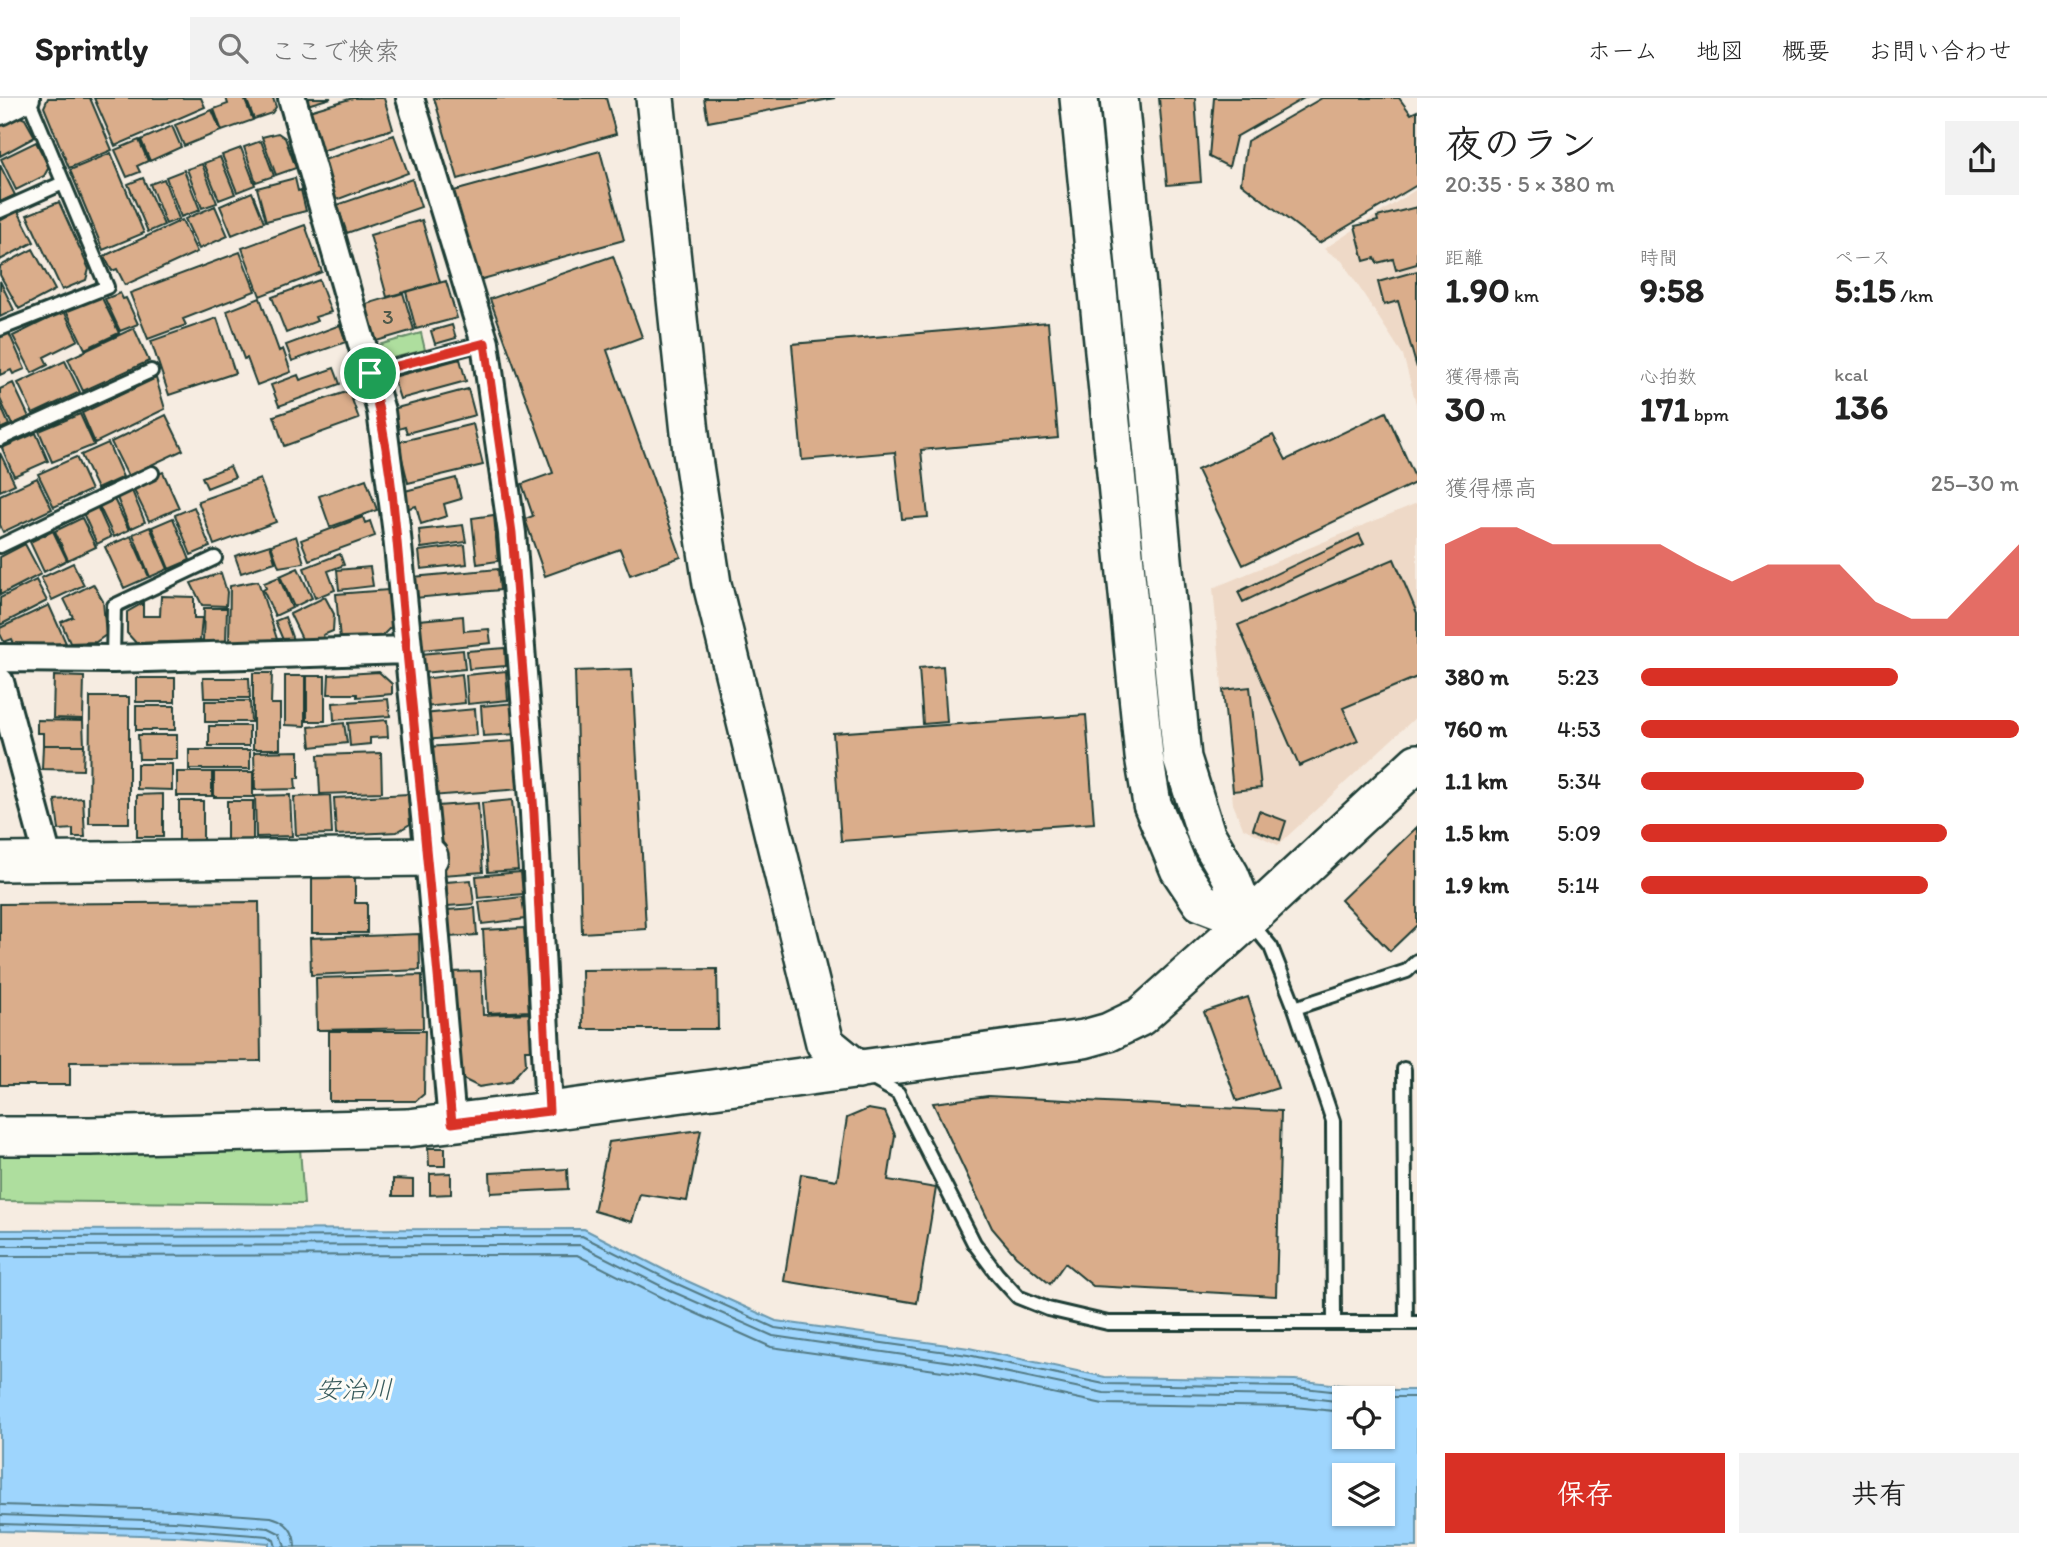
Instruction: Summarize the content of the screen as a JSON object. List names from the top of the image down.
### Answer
{
  "water": ["安治川"],
  "house_numbers": ["3"],
  "page": {
    "header": "Sprintly",
    "search": "ここで検索",
    "nav": [
      "ホーム",
      "地図",
      "概要",
      "お問い合わせ"
    ],
    "heading": ["夜のラン", "20:35 · 5 × 380 m"],
    "stats": [
      ["距離", "1.90 km"],
      ["時間", "9:58"],
      ["ペース", "5:15 /km"],
      ["獲得標高", "30 m"],
      ["心拍数", "171 bpm"],
      ["kcal", "136"]
    ],
    "chart": ["獲得標高", "25–30 m"],
    "list": [
      {
        "name": "380 m",
        "note": "5:23"
      },
      {
        "name": "760 m",
        "note": "4:53"
      },
      {
        "name": "1.1 km",
        "note": "5:34"
      },
      {
        "name": "1.5 km",
        "note": "5:09"
      },
      {
        "name": "1.9 km",
        "note": "5:14"
      }
    ],
    "buttons": ["保存", "共有"]
  }
}
